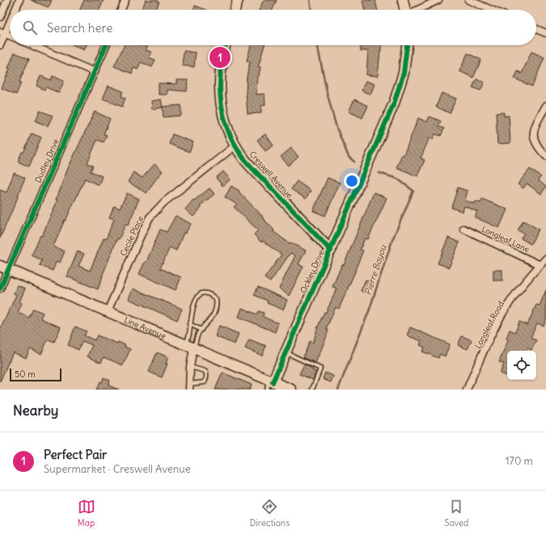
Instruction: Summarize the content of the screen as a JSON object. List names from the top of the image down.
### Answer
{
  "streets": {
    "street": [
      "Dudley Drive",
      "Creswell Avenue",
      "Cecile Place",
      "Longleaf Lane",
      "Ockley Drive",
      "Longleaf Road",
      "Line Avenue"
    ]
  },
  "crossings": [
    ["Dudley Drive", "Line Avenue"],
    ["Creswell Avenue", "Cecile Place"],
    ["Creswell Avenue", "Ockley Drive"],
    ["Cecile Place", "Line Avenue"],
    ["Longleaf Lane", "Longleaf Road"],
    ["Ockley Drive", "Line Avenue"]
  ],
  "water": ["Pierre Bayou"],
  "scale_bar": "50 m",
  "page": {
    "search": "Search here",
    "pins": "1",
    "scale": "50 m",
    "heading": "Nearby",
    "list": [
      {
        "mark": "1",
        "name": "Perfect Pair",
        "note": "Supermarket · Creswell Avenue",
        "value": "170 m"
      }
    ],
    "nav": ["Map", "Directions", "Saved"]
  }
}
